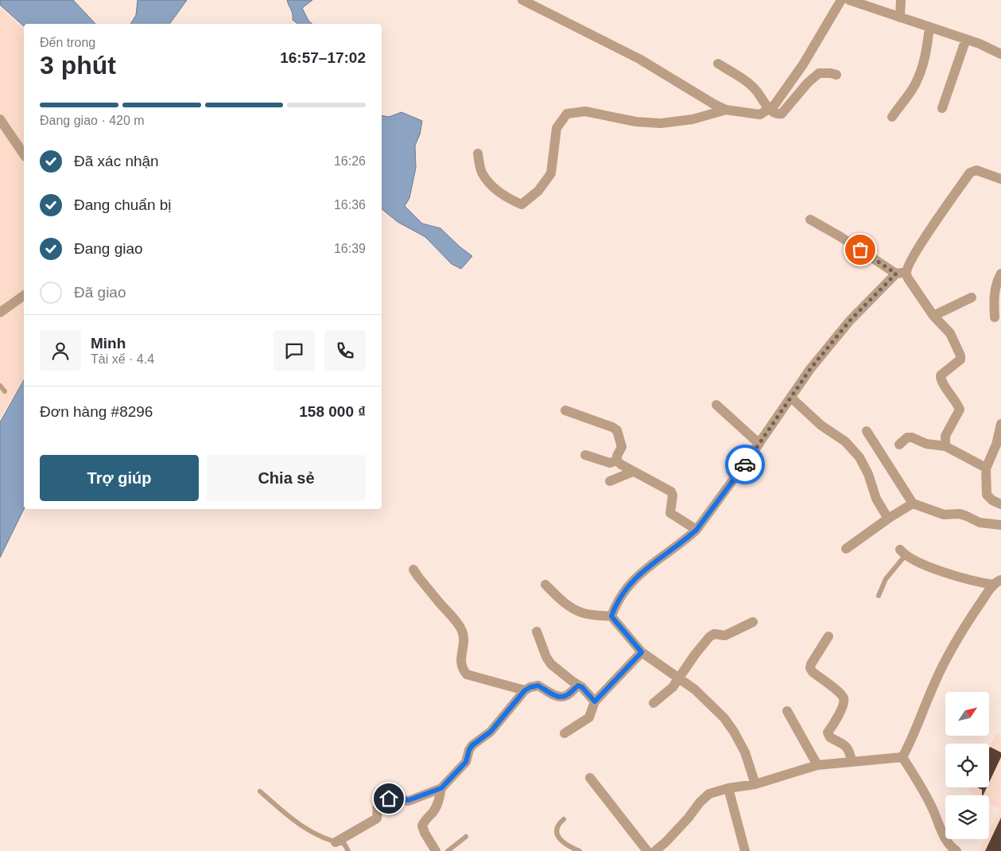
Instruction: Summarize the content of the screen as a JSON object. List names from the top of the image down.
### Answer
{
  "north": "top right",
  "page": {
    "heading": ["3 phút", "Đến trong", "16:57–17:02"],
    "panel": [
      "Minh",
      "Tài xế · 4.4",
      "Đơn hàng #8296",
      "158 000 ₫"
    ],
    "bar": "Đang giao · 420 m",
    "list": [
      ["Đã xác nhận", "16:26"],
      ["Đang chuẩn bị", "16:36"],
      ["Đang giao", "16:39"],
      "Đã giao"
    ],
    "buttons": ["Trợ giúp", "Chia sẻ"]
  }
}
